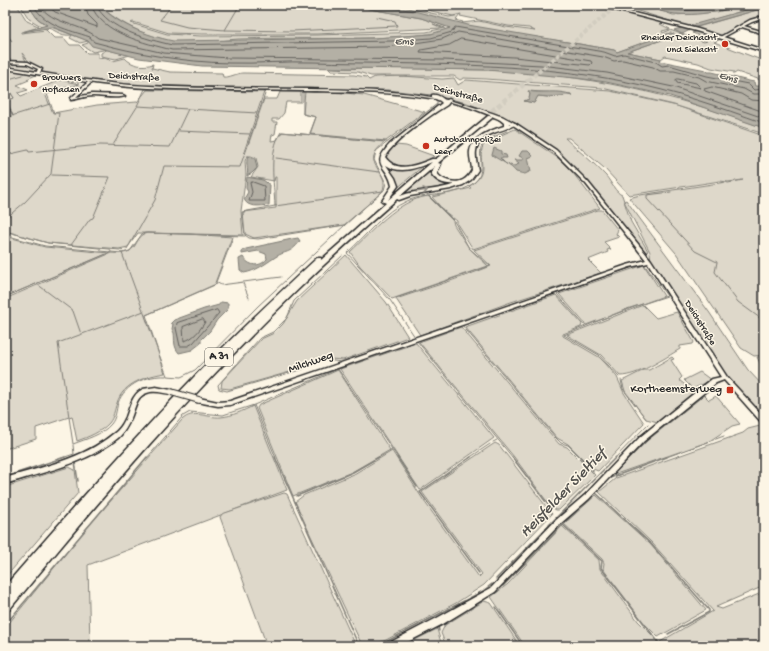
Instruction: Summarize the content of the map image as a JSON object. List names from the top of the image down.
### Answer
{
  "streets": {
    "highway": ["A 31"],
    "main road": ["Deichstraße"],
    "street": ["Milchweg"]
  },
  "crossings": [
    ["Deichstraße", "Milchweg"]
  ],
  "water": ["Ems", "Heisfelder Sieltief"],
  "places": {
    "other": ["Rheider Deichacht und Sielacht", "Brouwers Hofladen", "Autobahnpolizei Leer"],
    "transit": ["Kortheemsterweg"]
  }
}
